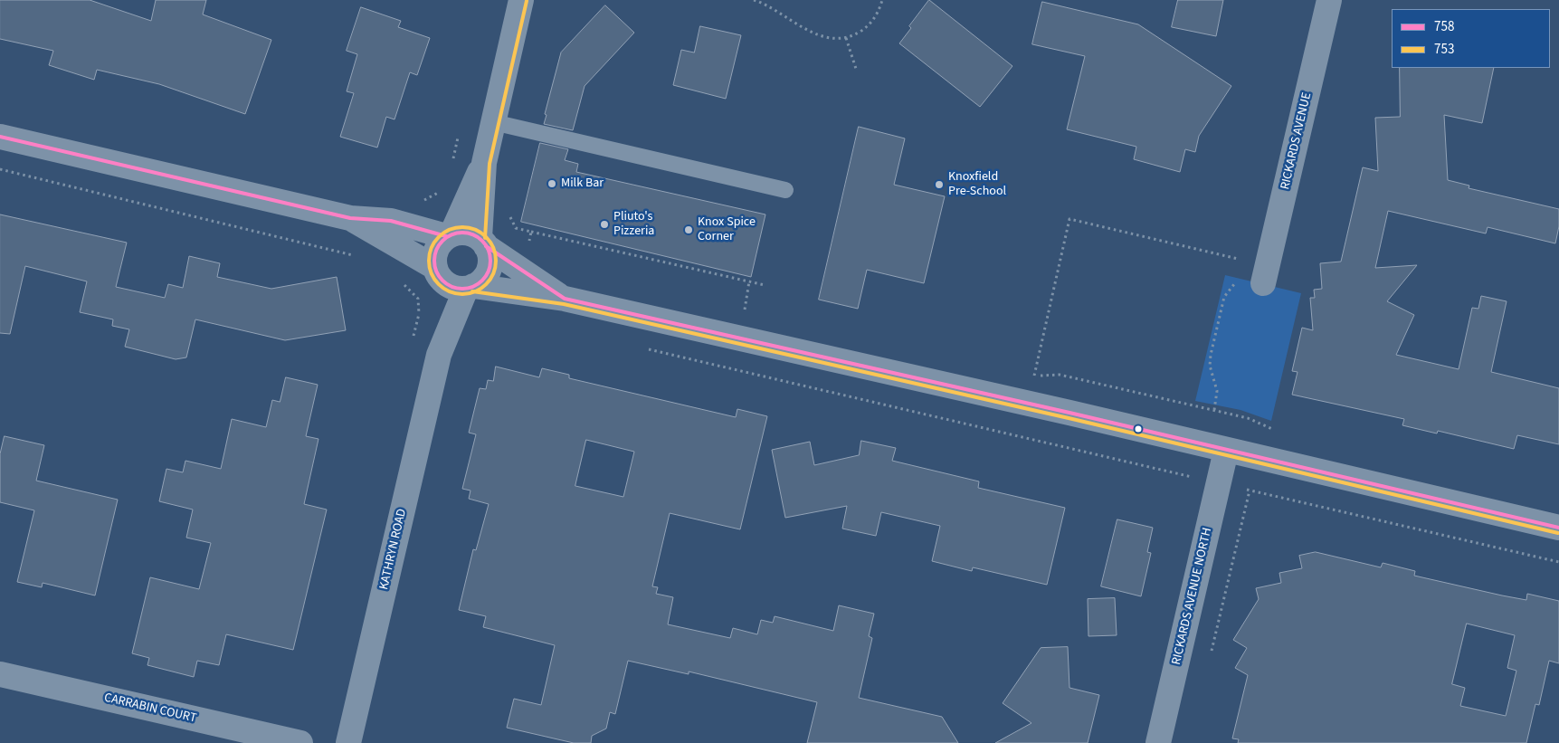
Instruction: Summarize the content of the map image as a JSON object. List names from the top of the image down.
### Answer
{
  "streets": {
    "street": [
      "RICKARDS AVENUE",
      "KATHRYN ROAD",
      "RICKARDS AVENUE NORTH",
      "CARRABIN COURT"
    ]
  },
  "places": [
    "Milk Bar",
    "Knoxfield Pre-School",
    "Pliuto's Pizzeria",
    "Knox Spice Corner"
  ],
  "lines": ["transit line 753", "transit line 758"],
  "legend": ["758", "753"]
}
